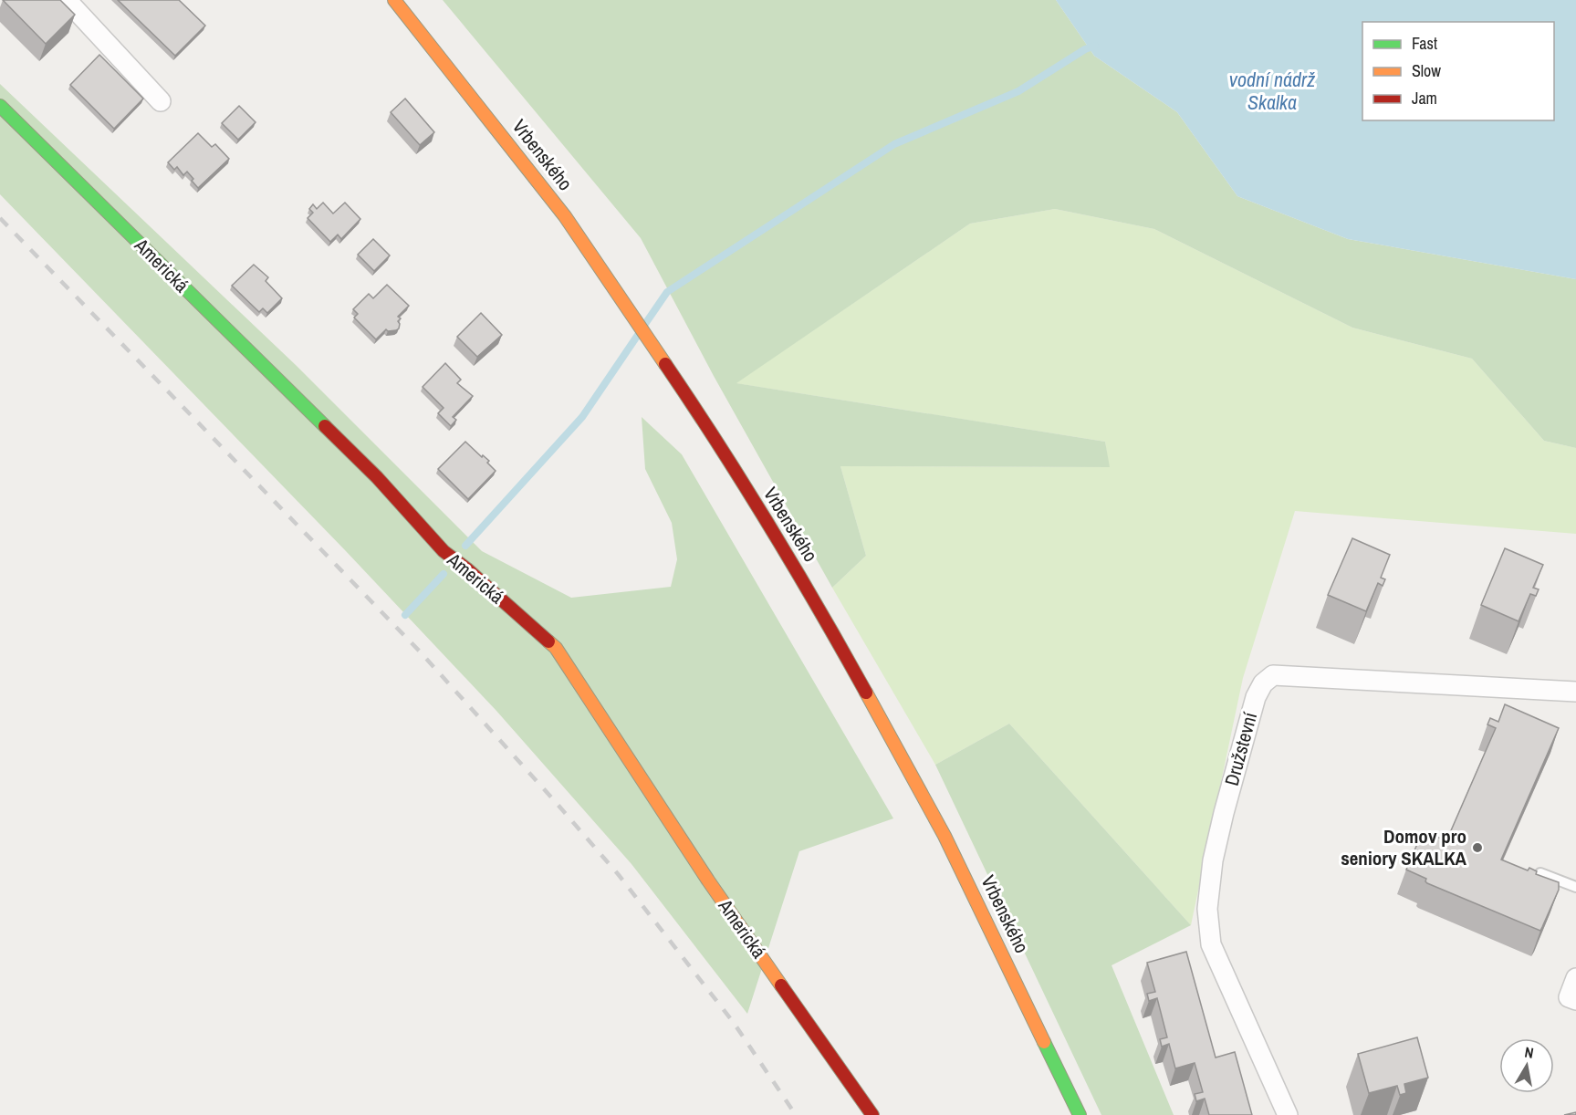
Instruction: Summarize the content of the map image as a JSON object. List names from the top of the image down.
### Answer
{
  "streets": {
    "street": ["Vrbenského", "Americká", "Družstevní"]
  },
  "water": ["vodní nádrž Skalka"],
  "places": ["Domov pro seniory SKALKA"],
  "legend": ["Fast", "Slow", "Jam"],
  "north": "top"
}
